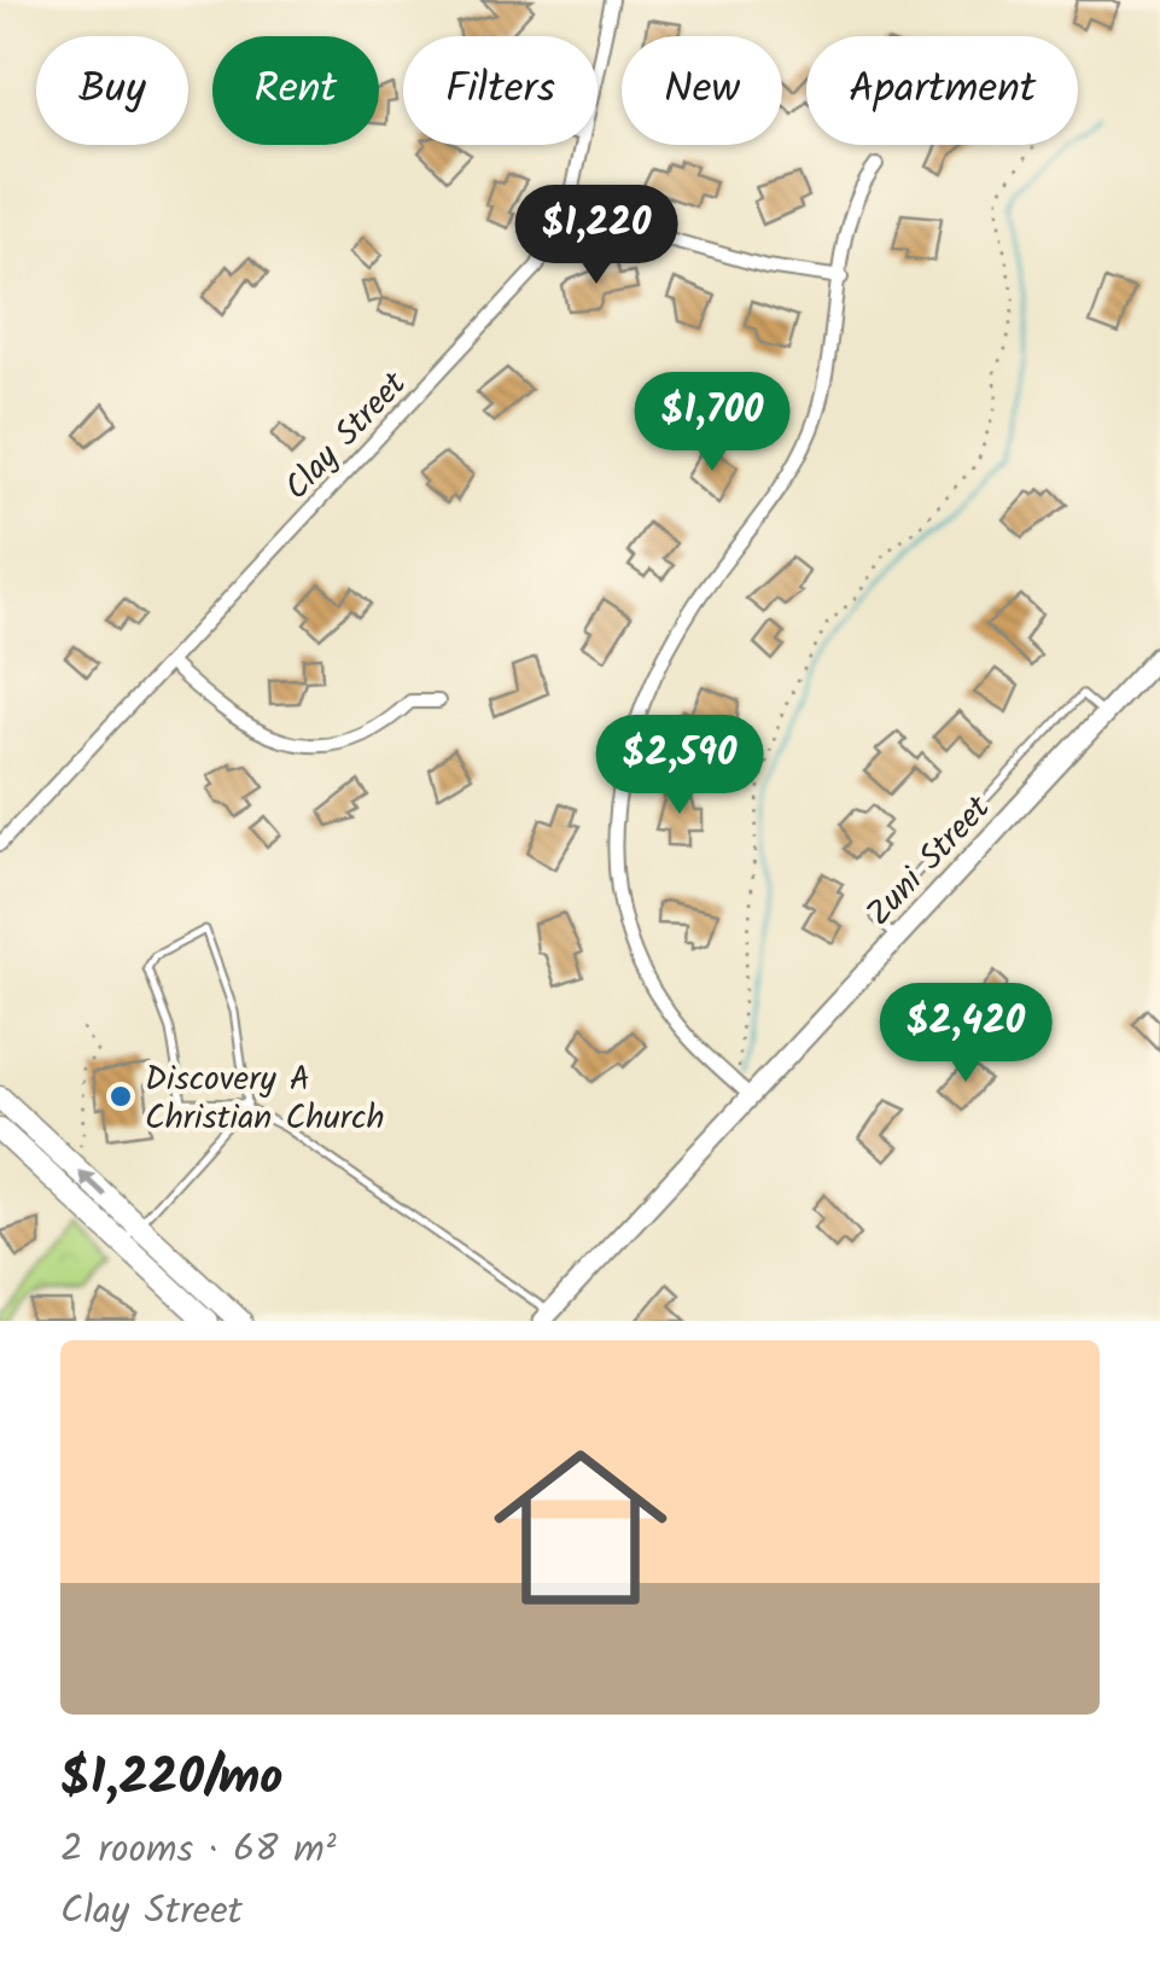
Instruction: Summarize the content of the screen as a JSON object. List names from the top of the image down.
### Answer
{
  "streets": {
    "street": ["Clay Street", "Zuni Street"]
  },
  "places": ["Discovery A Christian Church"],
  "page": {
    "chip": [
      "Buy",
      "Rent",
      "Filters",
      "New",
      "Apartment"
    ],
    "price": [
      "$1,220",
      "$1,700",
      "$2,590",
      "$2,420"
    ],
    "list": [
      {
        "name": "$1,220/mo",
        "note": "2 rooms · 68 m² · Clay Street"
      }
    ]
  }
}
